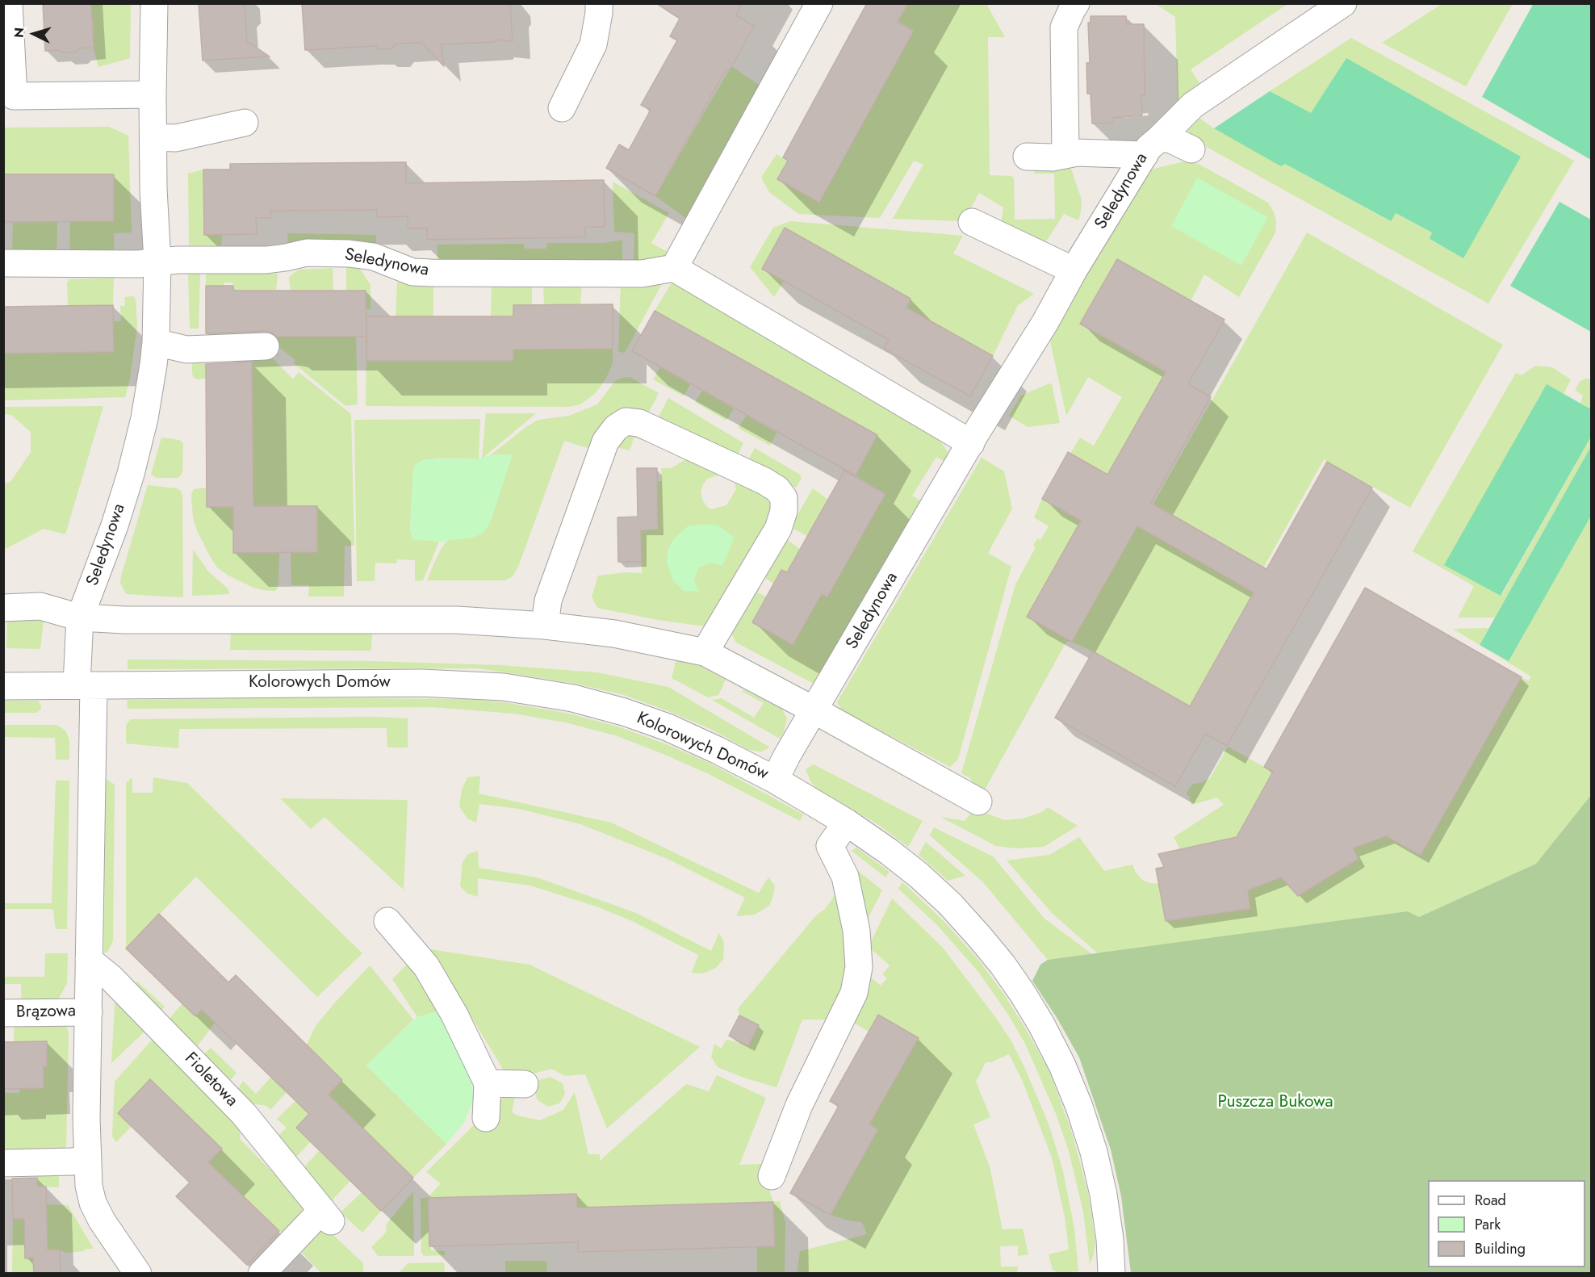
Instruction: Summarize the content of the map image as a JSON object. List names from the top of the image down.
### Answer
{
  "streets": {
    "street": [
      "Seledynowa",
      "Kolorowych Domów",
      "Brązowa",
      "Fioletowa"
    ]
  },
  "crossings": [
    ["Seledynowa", "Kolorowych Domów"]
  ],
  "parks": ["Puszcza Bukowa"],
  "legend": ["Road", "Park", "Building"],
  "north": "left"
}
